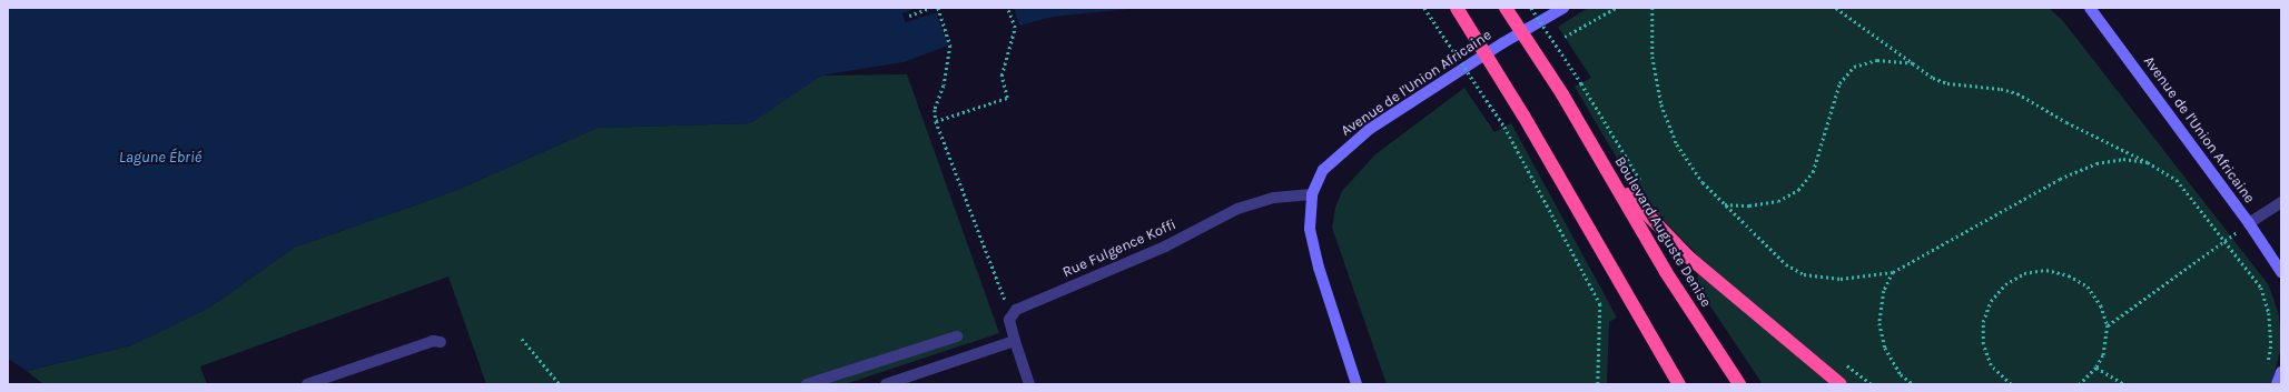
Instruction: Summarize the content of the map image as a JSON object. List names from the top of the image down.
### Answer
{
  "streets": {
    "highway": ["Boulevard Auguste Denise"],
    "main road": ["Avenue de l'Union Africaine"],
    "street": ["Rue Fulgence Koffi"]
  },
  "crossings": [
    ["Avenue de l'Union Africaine", "Rue Fulgence Koffi"]
  ],
  "water": ["Lagune Ébrié"]
}
